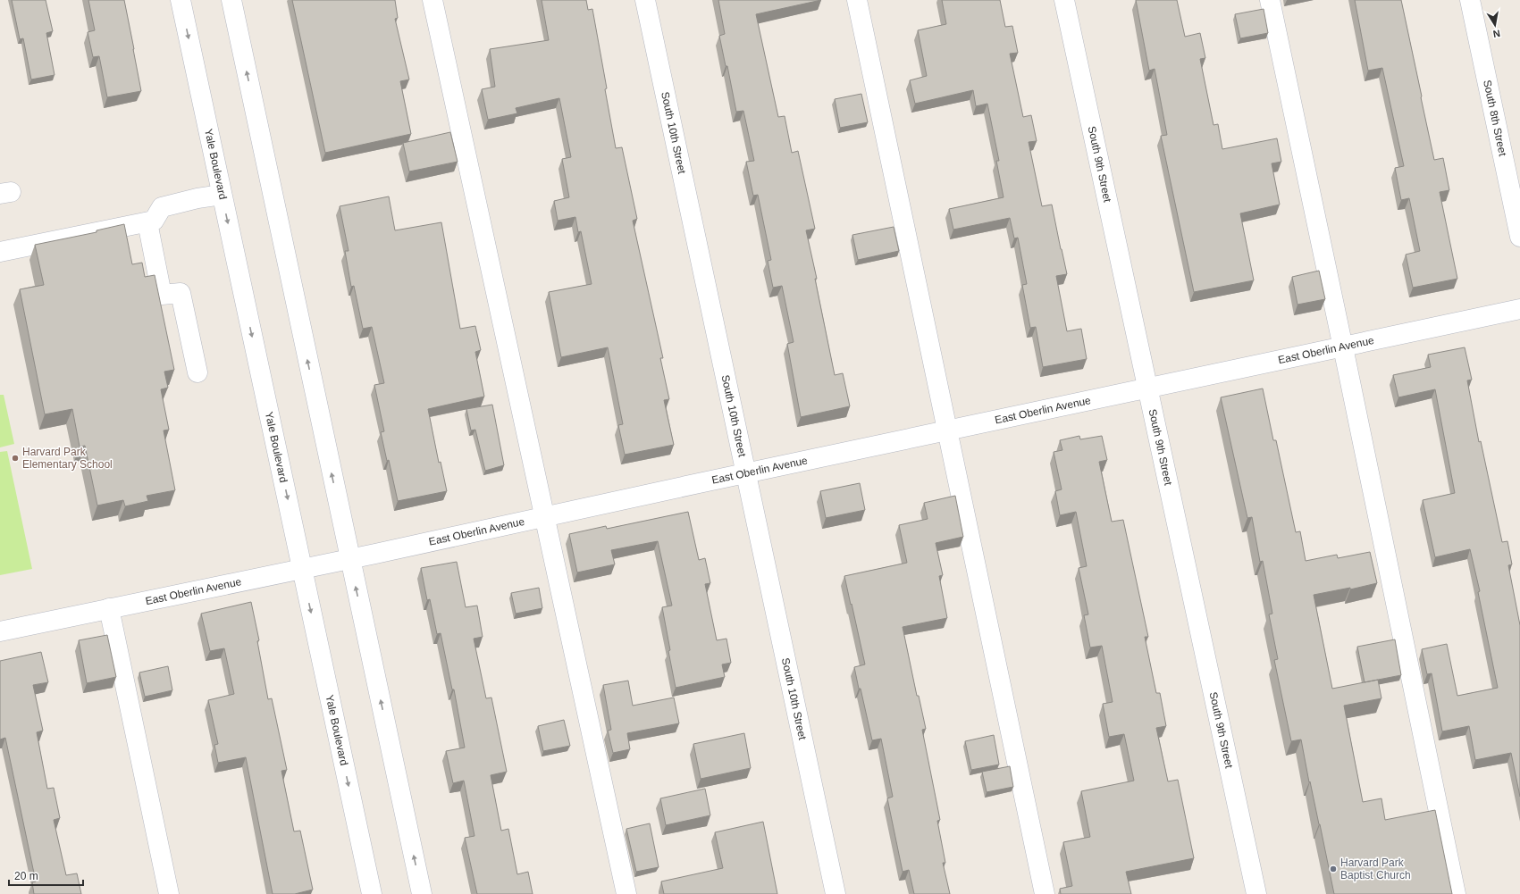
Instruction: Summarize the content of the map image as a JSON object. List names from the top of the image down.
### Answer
{
  "streets": {
    "street": [
      "South 8th Street",
      "South 10th Street",
      "Yale Boulevard",
      "South 9th Street",
      "East Oberlin Avenue"
    ]
  },
  "crossings": [
    ["South 10th Street", "East Oberlin Avenue"],
    ["Yale Boulevard", "East Oberlin Avenue"],
    ["South 9th Street", "East Oberlin Avenue"]
  ],
  "places": ["Harvard Park Elementary School", "Harvard Park Baptist Church"],
  "scale_bar": "20 m",
  "north": "bottom"
}
